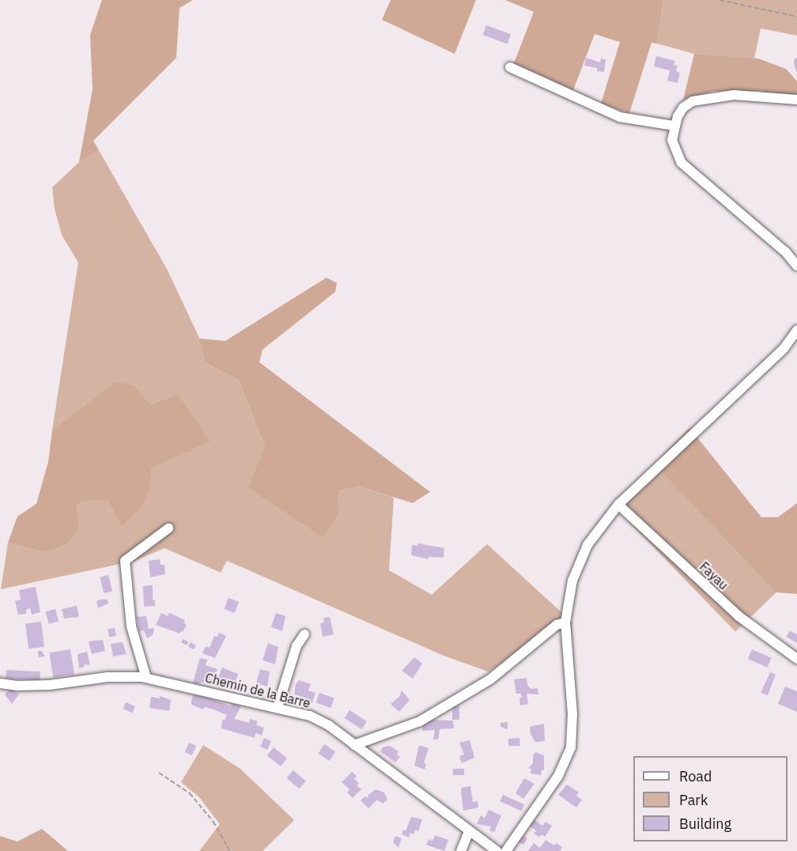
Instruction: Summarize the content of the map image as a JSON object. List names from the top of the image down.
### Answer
{
  "streets": {
    "street": ["Fayau", "Chemin de la Barre"]
  },
  "legend": ["Road", "Park", "Building"]
}
